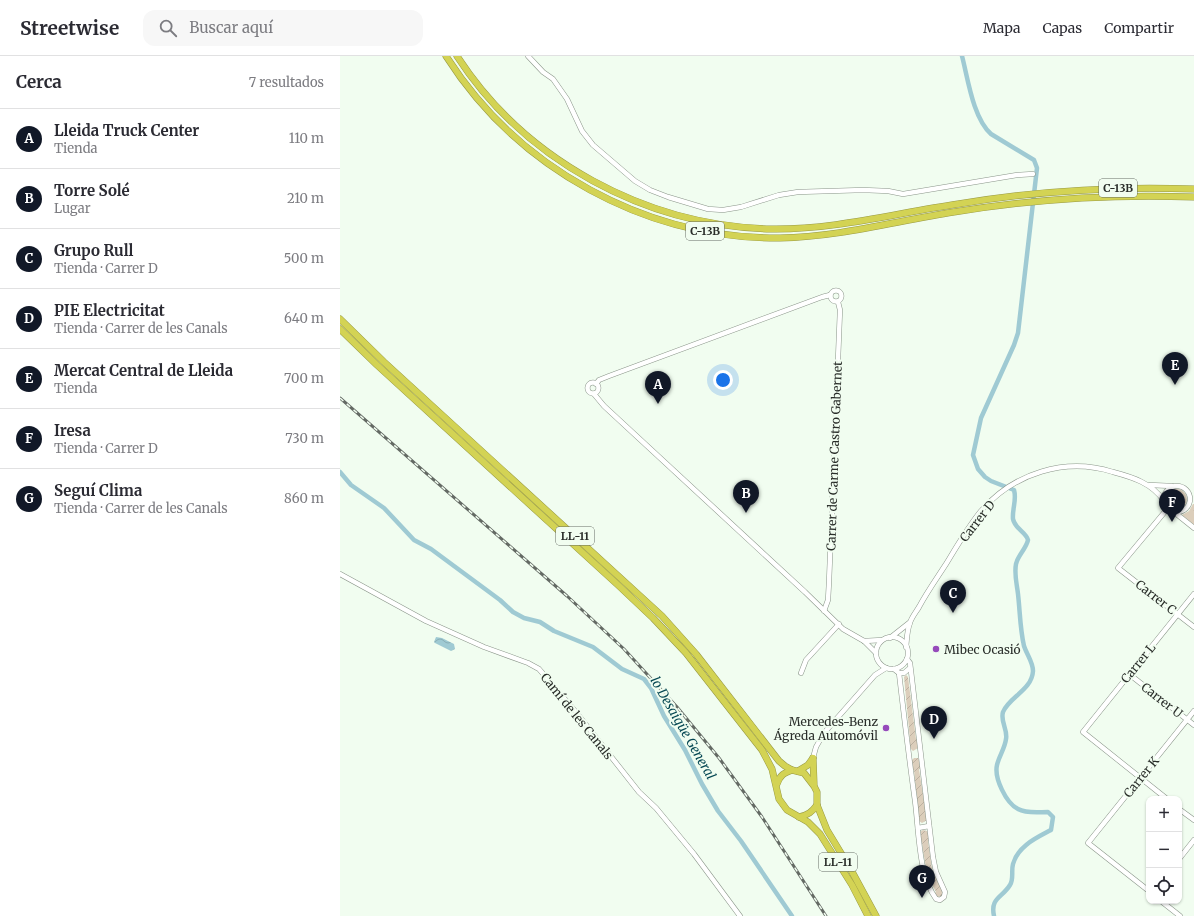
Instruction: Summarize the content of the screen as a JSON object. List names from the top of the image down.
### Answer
{
  "streets": {
    "highway": ["C-13B", "LL-11"],
    "street": [
      "Carrer de Carme Castro Gabernet",
      "Carrer D",
      "Carrer C",
      "Carrer L",
      "Carrer U",
      "Camí de les Canals",
      "Carrer K"
    ]
  },
  "crossings": [
    ["Carrer D", "Carrer C"],
    ["Carrer C", "Carrer L"],
    ["Carrer L", "Carrer U"],
    ["Carrer L", "Carrer K"],
    ["Carrer U", "Carrer K"]
  ],
  "water": ["lo Desaigüe General"],
  "places": ["Mibec Ocasió", "Mercedes-Benz Ágreda Automóvil"],
  "page": {
    "header": "Streetwise",
    "search": "Buscar aquí",
    "nav": ["Mapa", "Capas", "Compartir"],
    "heading": ["Cerca", "7 resultados"],
    "list": [
      {
        "mark": "A",
        "name": "Lleida Truck Center",
        "note": "Tienda",
        "value": "110 m"
      },
      {
        "mark": "B",
        "name": "Torre Solé",
        "note": "Lugar",
        "value": "210 m"
      },
      {
        "mark": "C",
        "name": "Grupo Rull",
        "note": "Tienda · Carrer D",
        "value": "500 m"
      },
      {
        "mark": "D",
        "name": "PIE Electricitat",
        "note": "Tienda · Carrer de les Canals",
        "value": "640 m"
      },
      {
        "mark": "E",
        "name": "Mercat Central de Lleida",
        "note": "Tienda",
        "value": "700 m"
      },
      {
        "mark": "F",
        "name": "Iresa",
        "note": "Tienda · Carrer D",
        "value": "730 m"
      },
      {
        "mark": "G",
        "name": "Seguí Clima",
        "note": "Tienda · Carrer de les Canals",
        "value": "860 m"
      }
    ],
    "pins": [
      "E",
      "A",
      "B",
      "F",
      "C",
      "D",
      "G"
    ],
    "map_buttons": ["+", "−"]
  }
}
